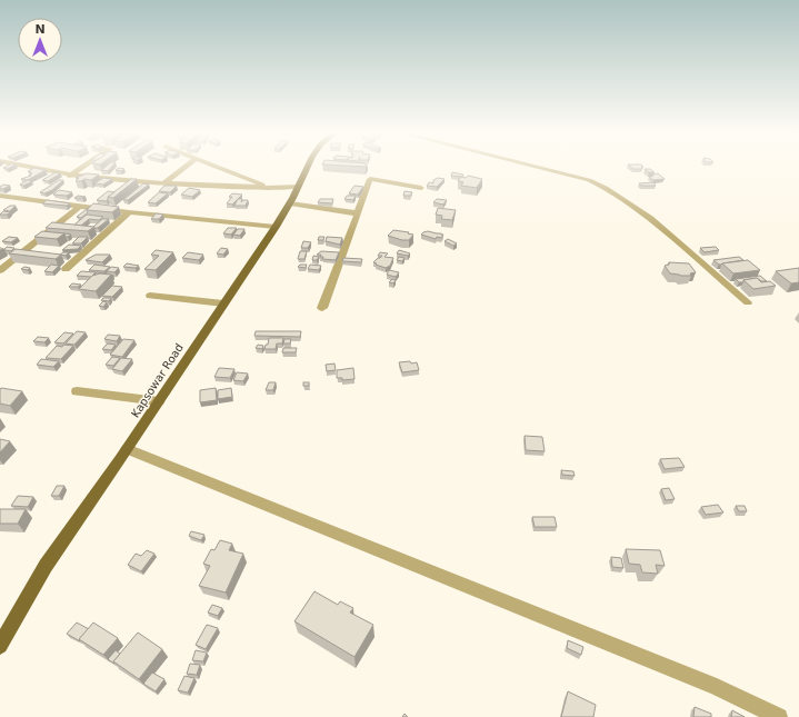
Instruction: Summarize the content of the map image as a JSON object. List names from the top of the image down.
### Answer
{
  "streets": {
    "main road": ["Kapsowar Road"]
  },
  "north": "top"
}
